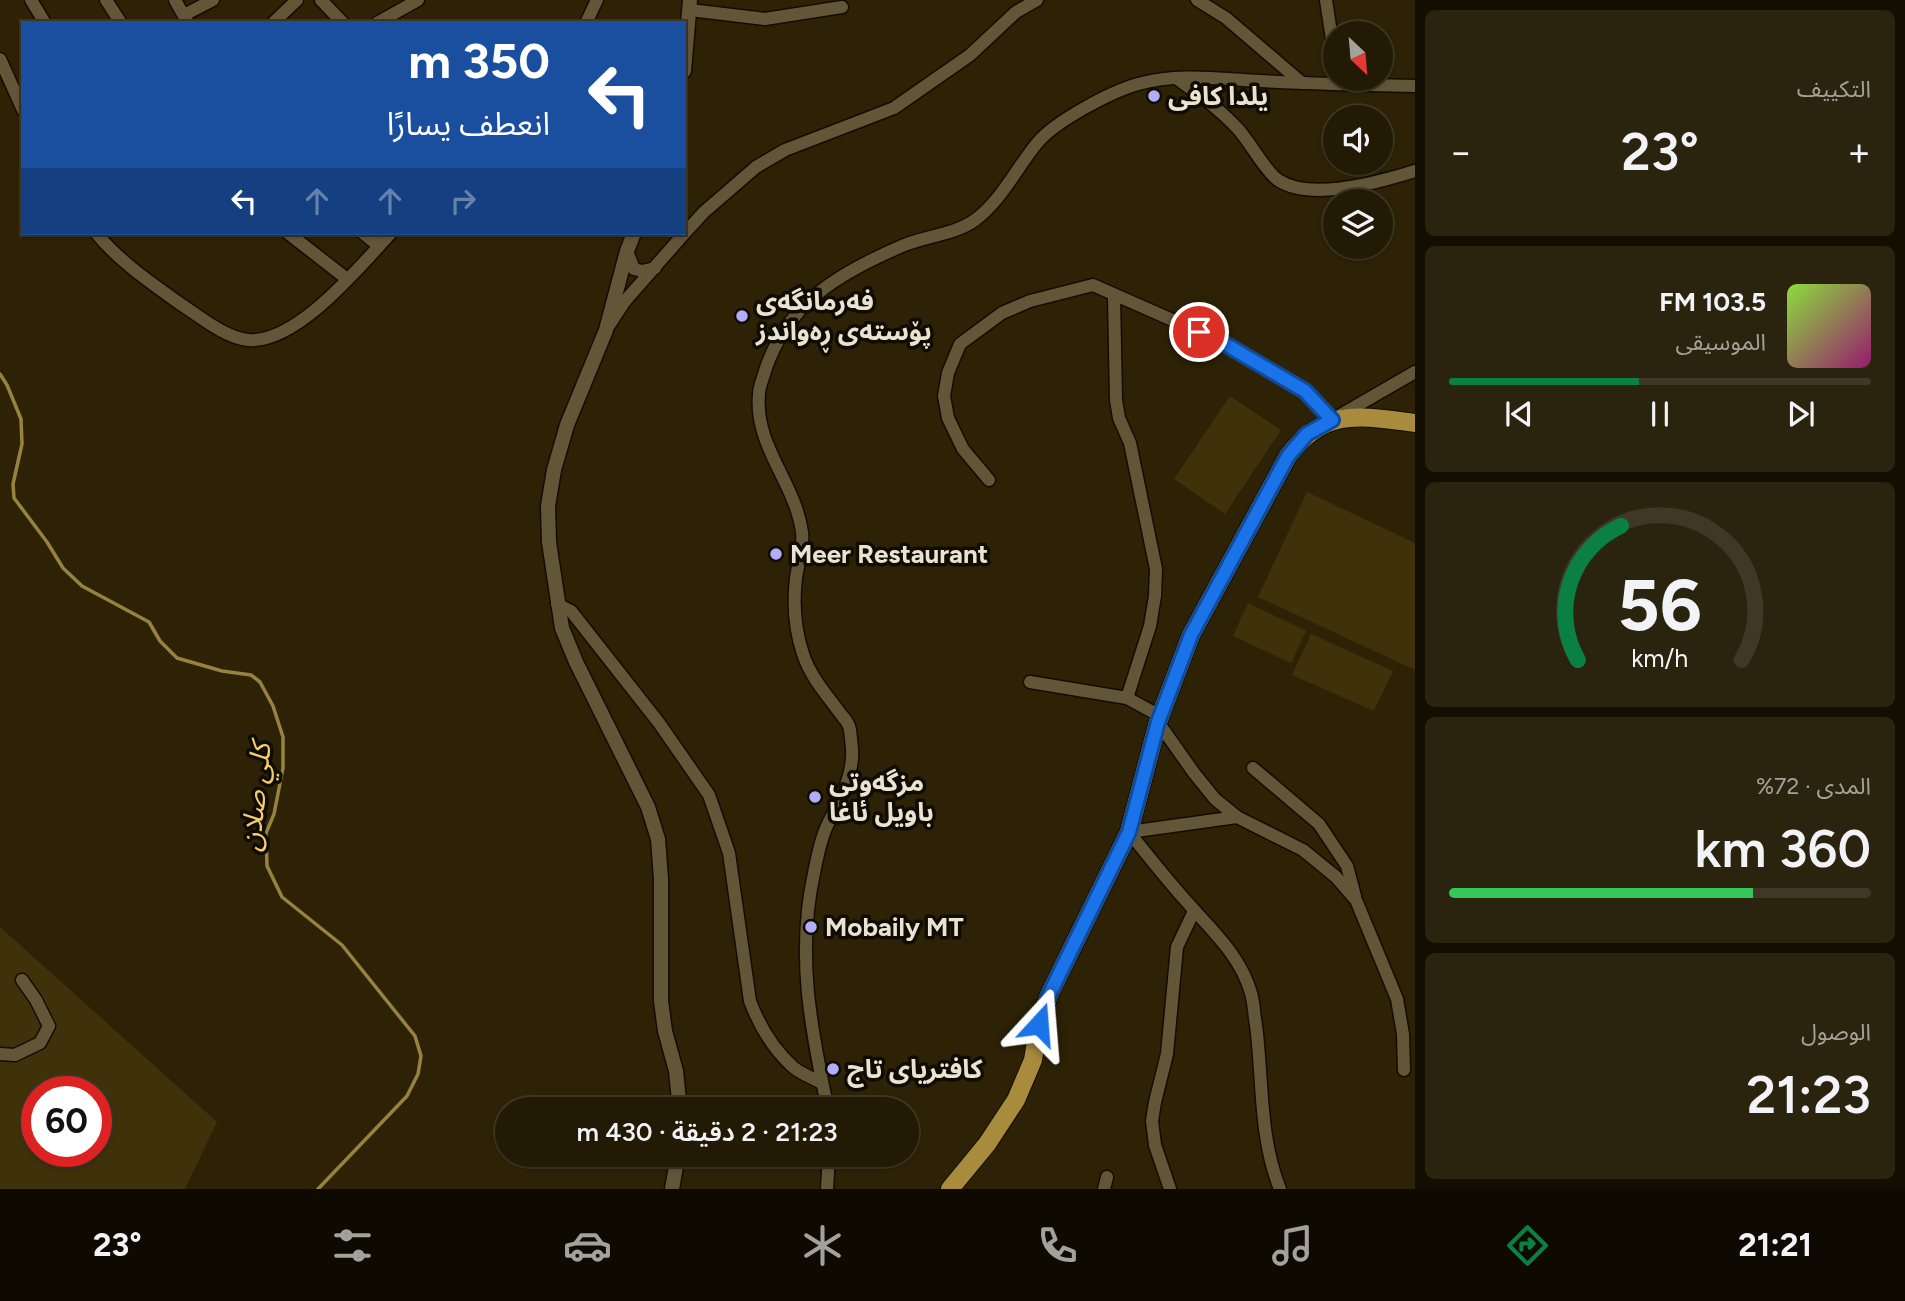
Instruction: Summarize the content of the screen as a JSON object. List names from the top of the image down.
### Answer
{
  "water": ["كلي صلان"],
  "places": [
    "یلدا کافی",
    "فەرمانگەی پۆستەی ڕەواندز",
    "Meer Restaurant",
    "مزگەوتی باویل ئاغا",
    "Mobaily MT",
    "کافتریای تاج"
  ],
  "north": "bottom right",
  "page": {
    "tile": [
      "التكييف",
      ["المدى · 72%", "360 km"],
      ["الوصول", "21:23"]
    ],
    "turn": ["350 m", "انعطف يسارًا"],
    "heat": ["−", "23°", "+"],
    "song": ["103.5 FM", "الموسيقى"],
    "limit": "60",
    "trip": "21:23 · 2 دقيقة · 430 m",
    "tabs": ["21:21", "23°"],
    "gauge": ["56", "km/h"]
  }
}
